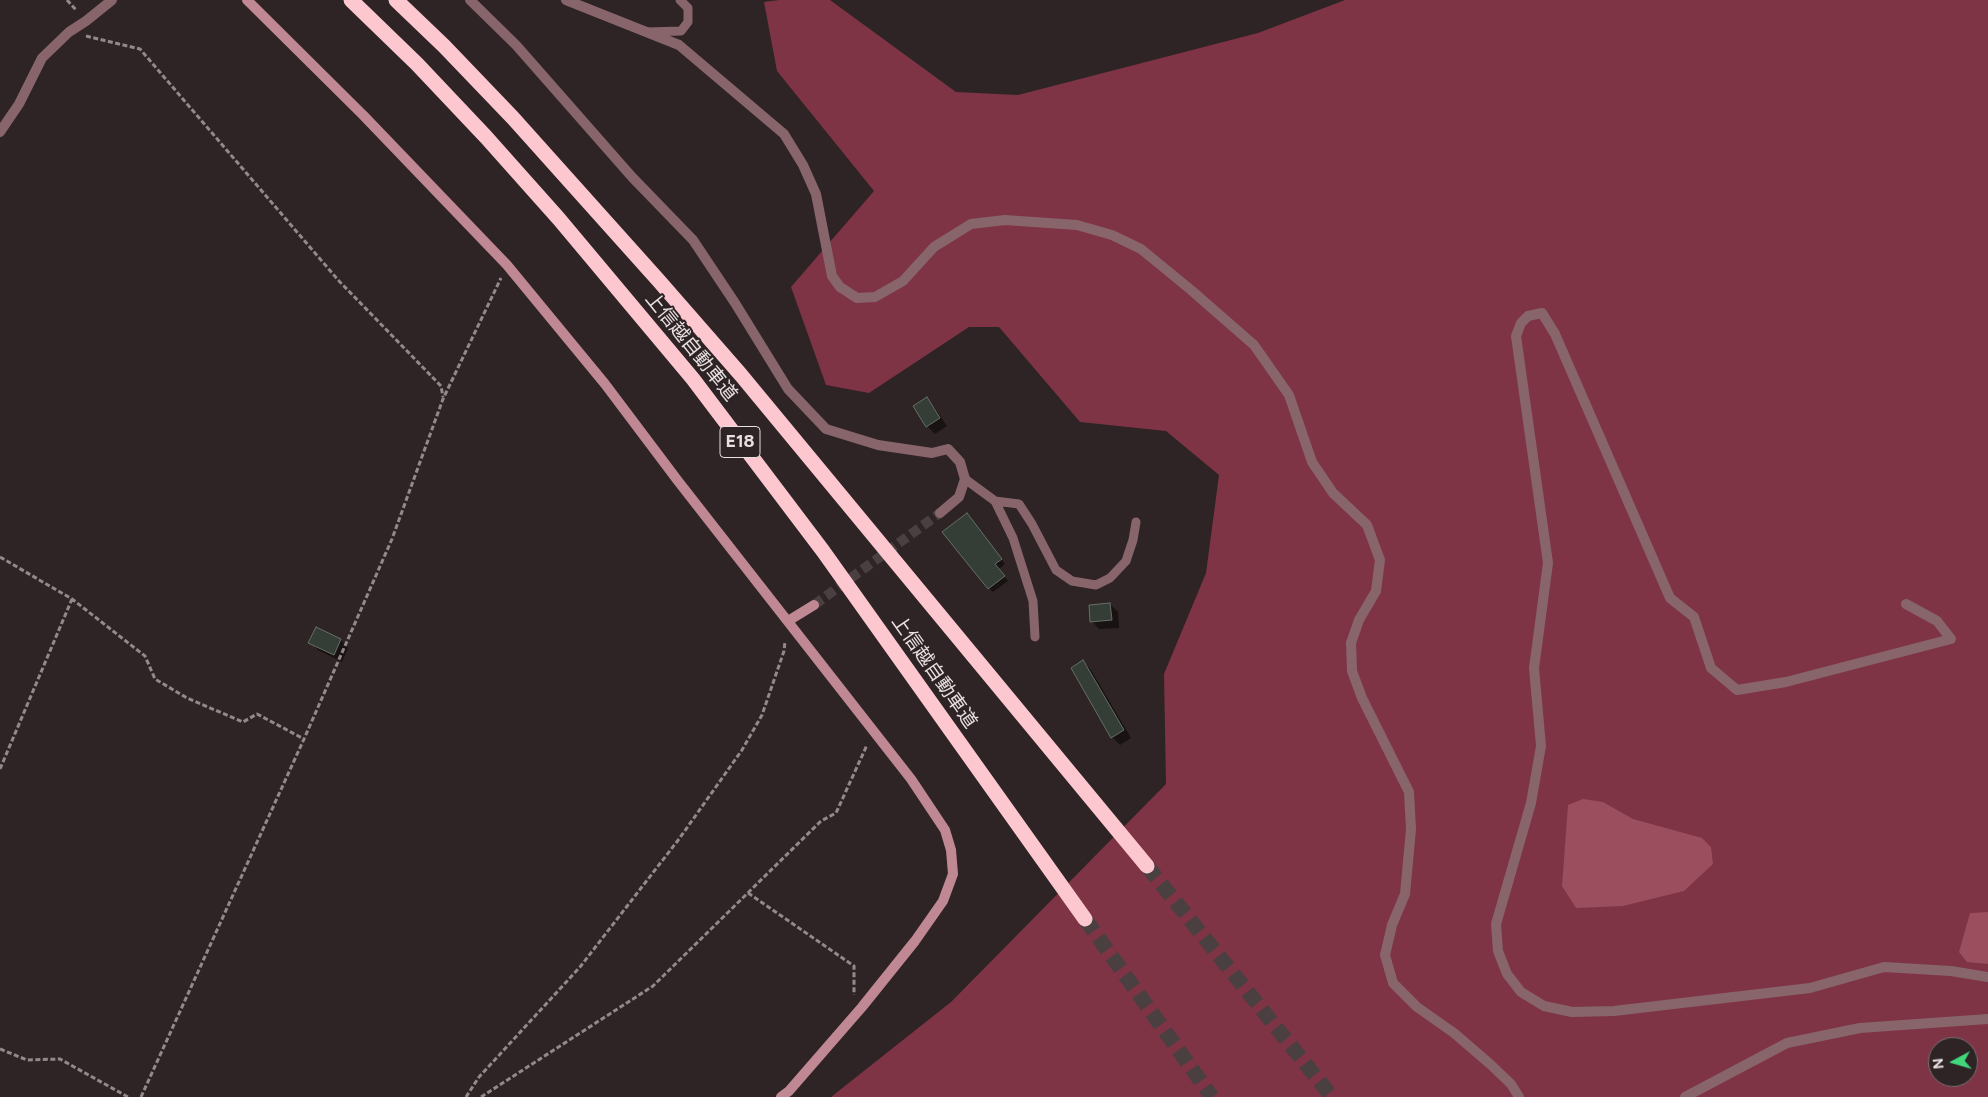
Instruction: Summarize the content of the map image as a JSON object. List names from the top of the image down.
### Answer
{
  "streets": {
    "highway": ["上信越自動車道", "E18"]
  },
  "north": "left"
}
